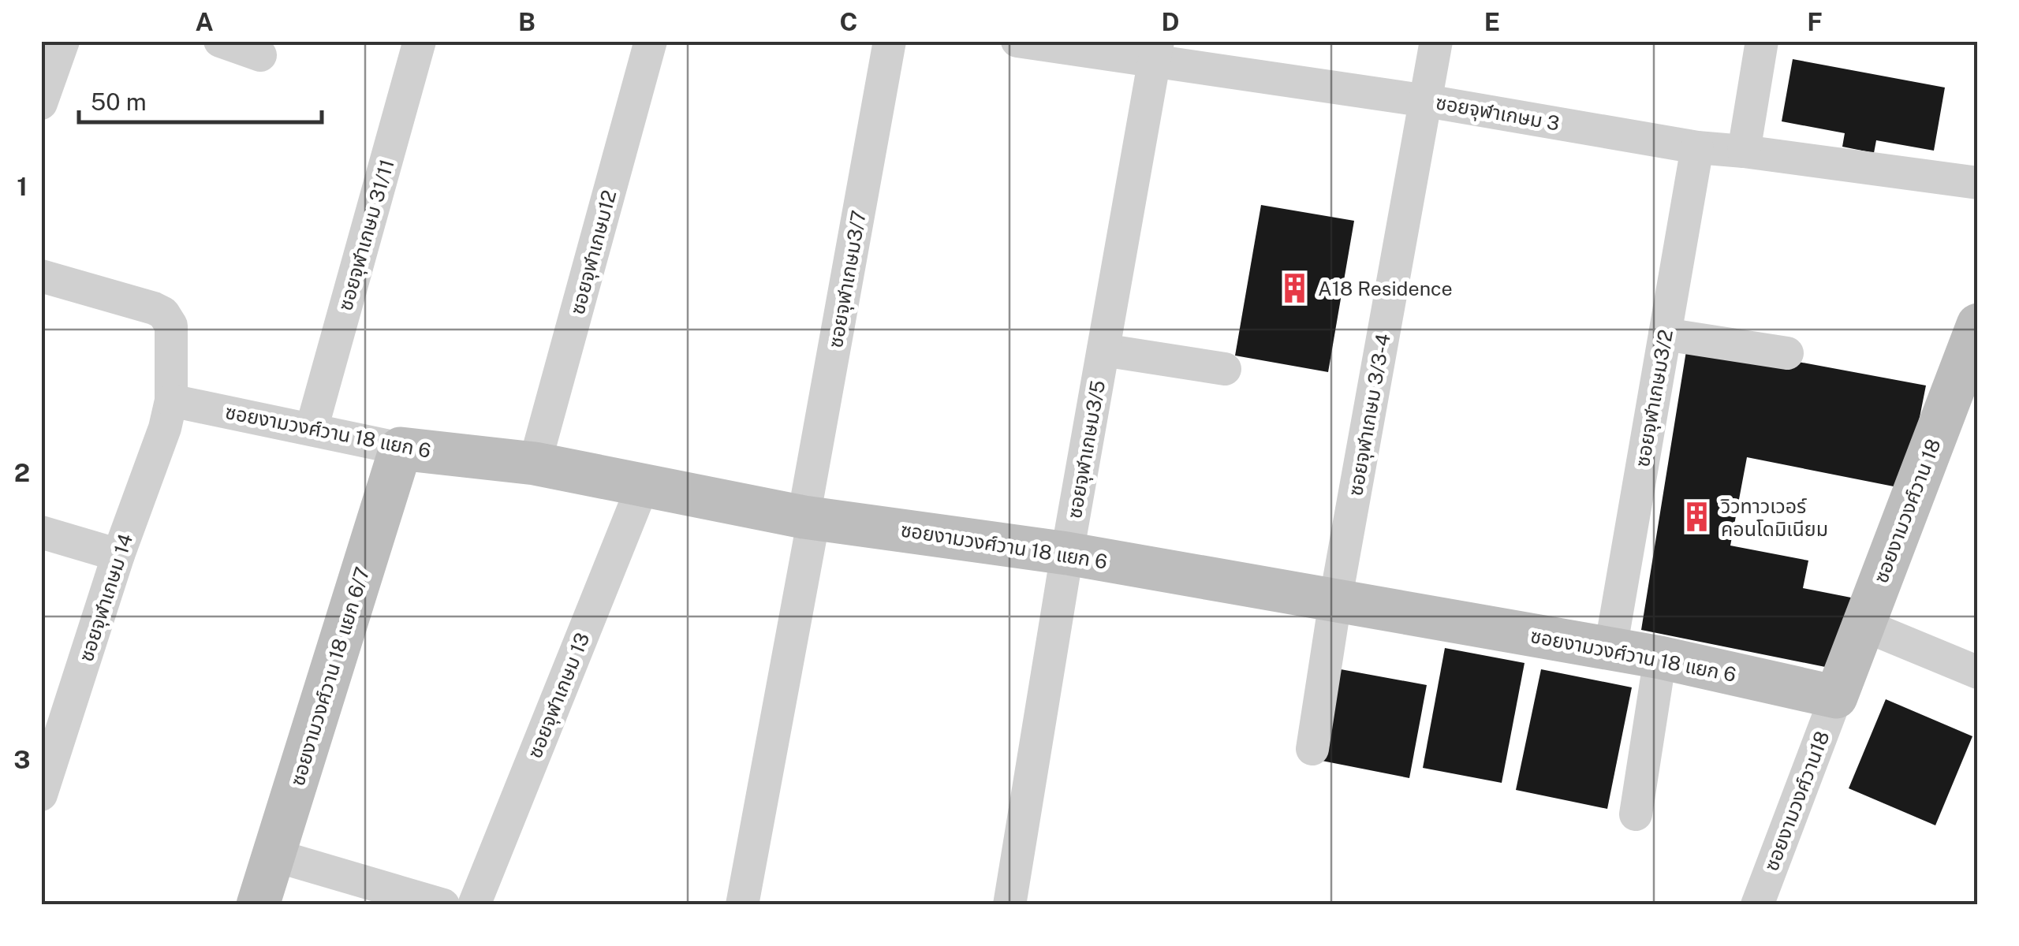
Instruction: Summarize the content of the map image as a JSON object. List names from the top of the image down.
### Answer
{
  "streets": {
    "street": [
      "ซอยจุฬาเกษม 3",
      "ซอยจุฬาเกษม 31/11",
      "ซอยจุฬาเกษม12",
      "ซอยจุฬาเกษม3/7",
      "ซอยจุฬาเกษม3/2",
      "ซอยจุฬาเกษม 3/3-4",
      "ซอยงามวงศ์วาน 18 แยก 6",
      "ซอยจุฬาเกษม3/5",
      "ซอยงามวงศ์วาน 18",
      "ซอยจุฬาเกษม 14",
      "ซอยงามวงศ์วาน 18 แยก 6/7",
      "ซอยจุฬาเกษม 13",
      "ซอยงามวงศ์วาน18"
    ]
  },
  "crossings": [
    ["ซอยจุฬาเกษม 3", "ซอยจุฬาเกษม3/2"],
    ["ซอยจุฬาเกษม 3", "ซอยจุฬาเกษม 3/3-4"],
    ["ซอยจุฬาเกษม 3", "ซอยจุฬาเกษม3/5"],
    ["ซอยจุฬาเกษม 31/11", "ซอยงามวงศ์วาน 18 แยก 6"],
    ["ซอยจุฬาเกษม12", "ซอยงามวงศ์วาน 18 แยก 6"],
    ["ซอยจุฬาเกษม3/7", "ซอยงามวงศ์วาน 18 แยก 6"],
    ["ซอยจุฬาเกษม3/2", "ซอยงามวงศ์วาน 18 แยก 6"],
    ["ซอยจุฬาเกษม 3/3-4", "ซอยงามวงศ์วาน 18 แยก 6"],
    ["ซอยงามวงศ์วาน 18 แยก 6", "ซอยจุฬาเกษม3/5"],
    ["ซอยงามวงศ์วาน 18 แยก 6", "ซอยงามวงศ์วาน 18"],
    ["ซอยงามวงศ์วาน 18 แยก 6", "ซอยจุฬาเกษม 14"],
    ["ซอยงามวงศ์วาน 18 แยก 6", "ซอยงามวงศ์วาน 18 แยก 6/7"],
    ["ซอยงามวงศ์วาน 18 แยก 6", "ซอยจุฬาเกษม 13"],
    ["ซอยงามวงศ์วาน 18 แยก 6", "ซอยงามวงศ์วาน18"],
    ["ซอยงามวงศ์วาน 18", "ซอยงามวงศ์วาน18"]
  ],
  "places": {
    "building": ["A18 Residence", "วิวทาวเวอร์ คอนโดมิเนียม"]
  },
  "scale_bar": "50 m",
  "grid": {
    "columns": [
      "A",
      "B",
      "C",
      "D",
      "E",
      "F"
    ],
    "rows": ["1", "2", "3"]
  }
}
